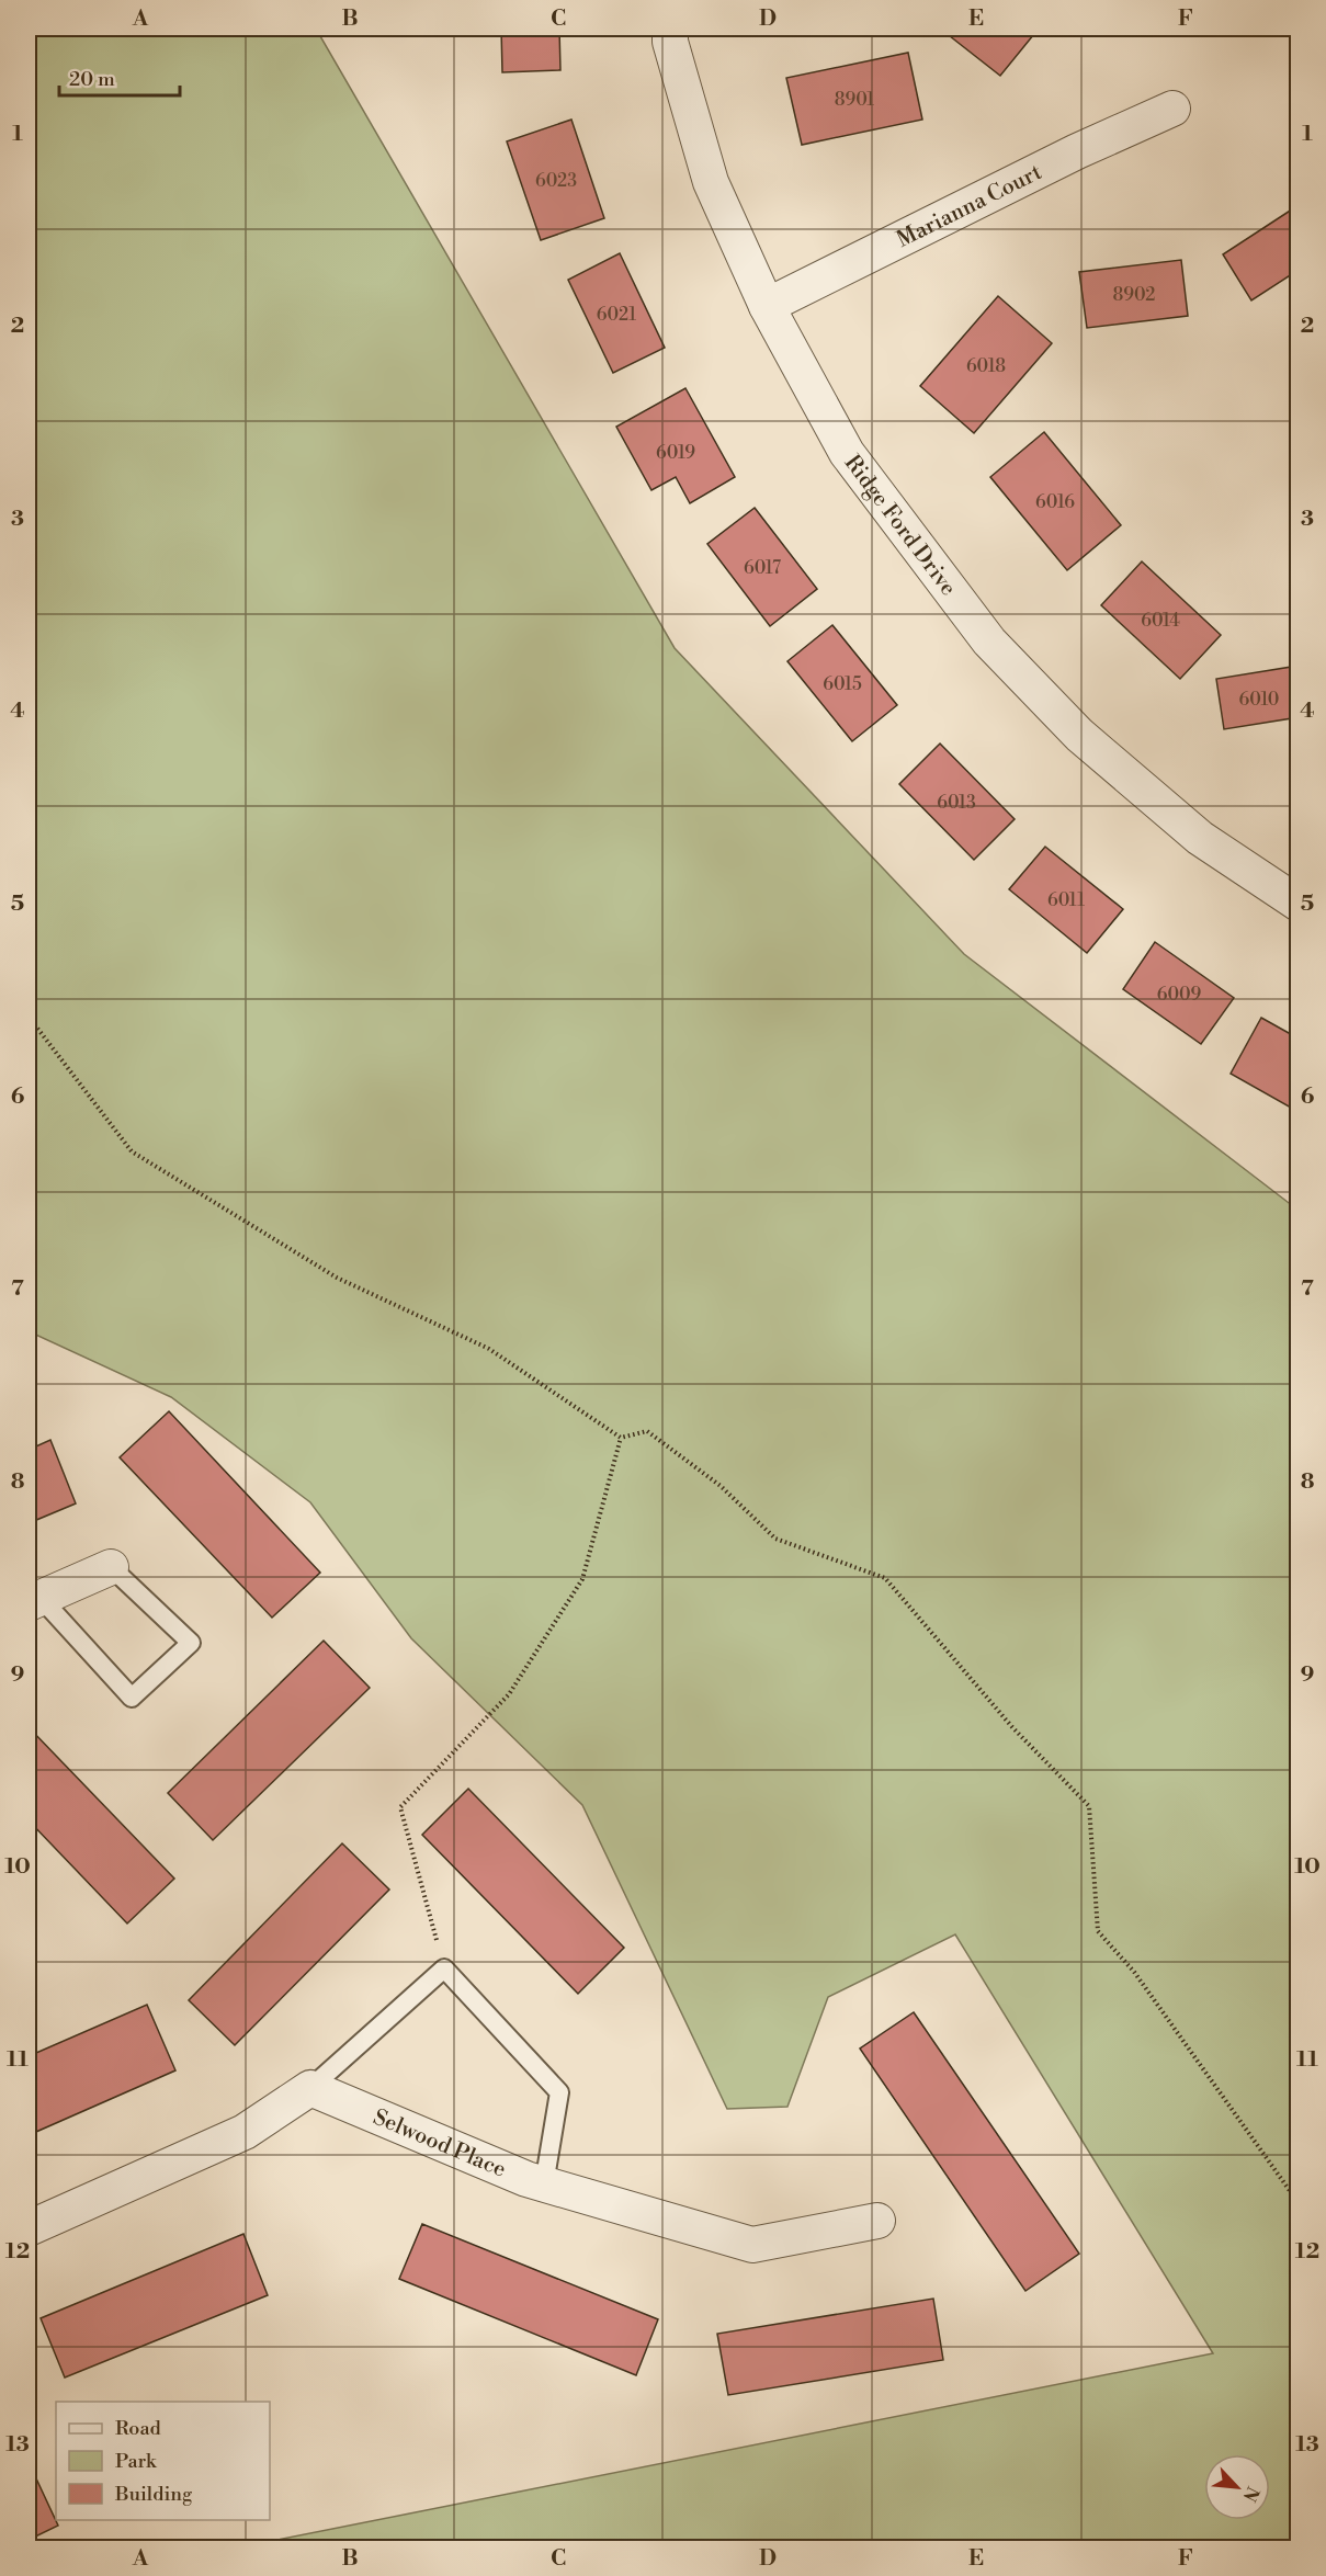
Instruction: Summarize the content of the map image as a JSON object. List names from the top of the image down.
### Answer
{
  "streets": {
    "street": ["Marianna Court", "Ridge Ford Drive", "Selwood Place"]
  },
  "crossings": [
    ["Marianna Court", "Ridge Ford Drive"]
  ],
  "house_numbers": [
    "8901",
    "6023",
    "8902",
    "6021",
    "6018",
    "6019",
    "6016",
    "6017",
    "6014",
    "6015",
    "6010",
    "6013",
    "6011",
    "6009"
  ],
  "legend": ["Road", "Park", "Building"],
  "scale_bar": "20 m",
  "north": "bottom right",
  "grid": {
    "columns": [
      "A",
      "B",
      "C",
      "D",
      "E",
      "F"
    ],
    "rows": [
      "1",
      "2",
      "3",
      "4",
      "5",
      "6",
      "7",
      "8",
      "9",
      "10",
      "11",
      "12",
      "13"
    ]
  }
}
